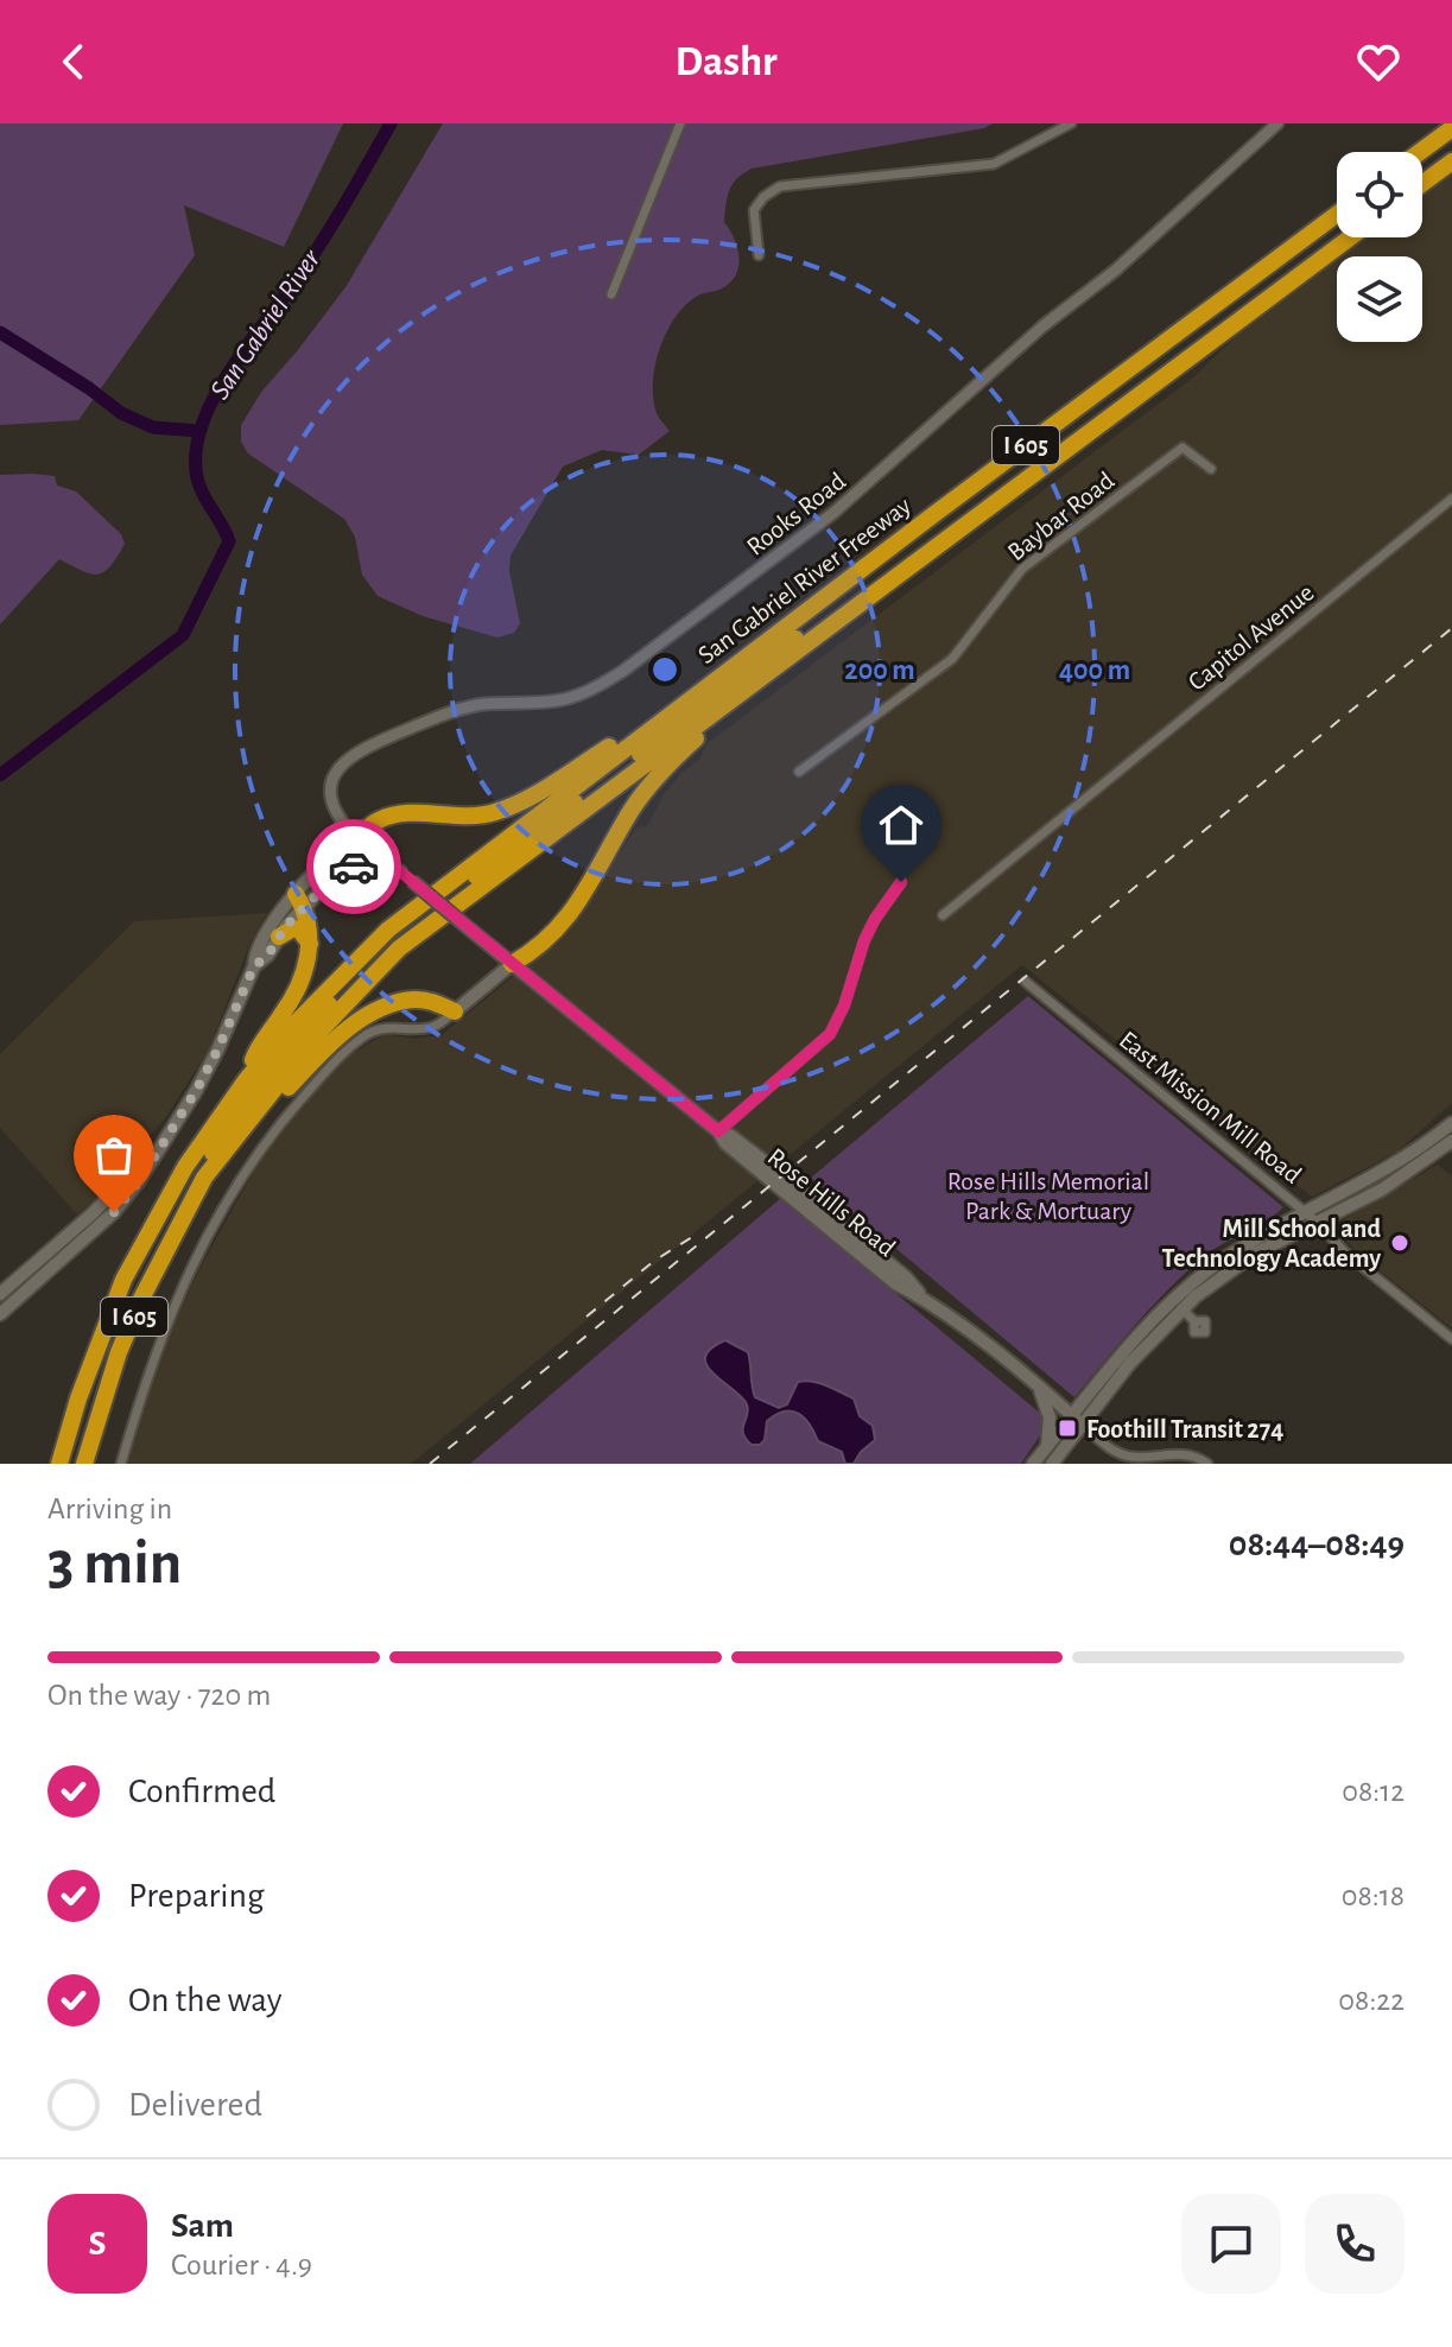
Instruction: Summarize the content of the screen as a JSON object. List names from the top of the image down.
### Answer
{
  "streets": {
    "highway": ["I 605", "San Gabriel River Freeway"],
    "main road": ["Rose Hills Road"],
    "street": [
      "Rooks Road",
      "Baybar Road",
      "Capitol Avenue",
      "East Mission Mill Road"
    ]
  },
  "crossings": [
    ["Rooks Road", "Rose Hills Road"]
  ],
  "water": ["San Gabriel River"],
  "parks": ["Rose Hills Memorial Park & Mortuary"],
  "places": {
    "other": ["Mill School and Technology Academy"],
    "transit": ["Foothill Transit 274"]
  },
  "page": {
    "header": "Dashr",
    "heading": ["3 min", "Arriving in", "08:44–08:49"],
    "panel": ["Sam", "Courier · 4.9"],
    "bar": "On the way · 720 m",
    "list": [
      ["Confirmed", "08:12"],
      ["Preparing", "08:18"],
      ["On the way", "08:22"],
      "Delivered"
    ],
    "round": "S"
  },
  "rings": ["200 m", "400 m"]
}
